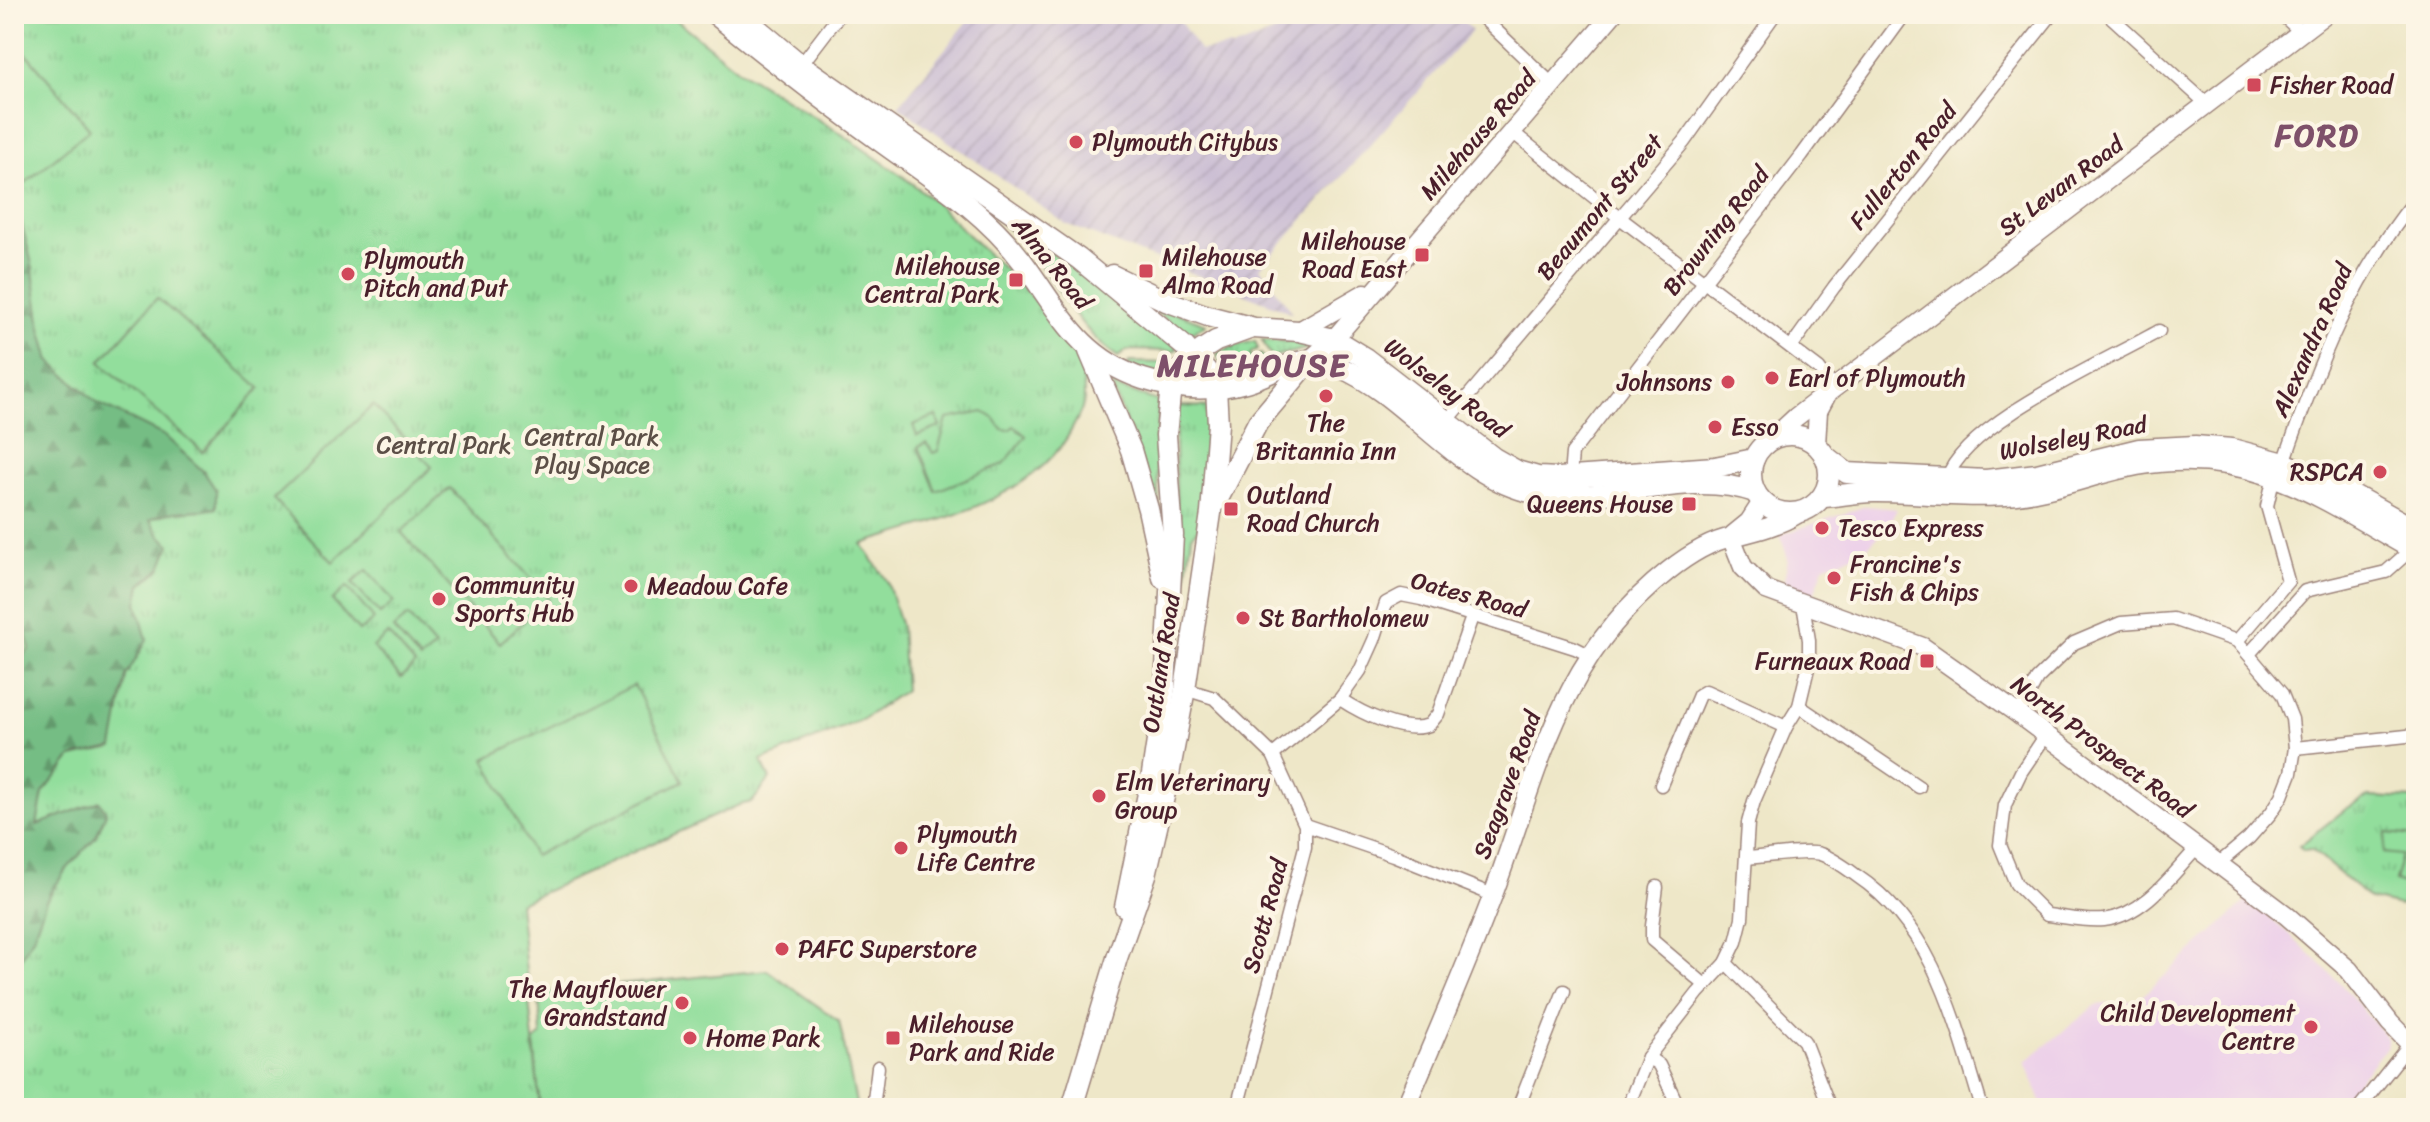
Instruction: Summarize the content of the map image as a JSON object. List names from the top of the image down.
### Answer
{
  "streets": {
    "main road": ["Alma Road", "Wolseley Road", "Outland Road"],
    "street": [
      "Milehouse Road",
      "Fullerton Road",
      "St Levan Road",
      "Beaumont Street",
      "Browning Road",
      "Alexandra Road",
      "Oates Road",
      "North Prospect Road",
      "Seagrave Road",
      "Scott Road"
    ]
  },
  "crossings": [
    ["Milehouse Road", "Wolseley Road"],
    ["Milehouse Road", "Outland Road"],
    ["St Levan Road", "Wolseley Road"],
    ["Beaumont Street", "Wolseley Road"],
    ["Browning Road", "Wolseley Road"],
    ["Alma Road", "Wolseley Road"],
    ["Alma Road", "Outland Road"],
    ["Alexandra Road", "Wolseley Road"],
    ["Wolseley Road", "Outland Road"],
    ["Oates Road", "Seagrave Road"],
    ["North Prospect Road", "Seagrave Road"]
  ],
  "districts": ["FORD", "MILEHOUSE"],
  "parks": ["Central Park Play Space", "Central Park"],
  "places": {
    "transit": [
      "Fisher Road",
      "Milehouse Road East",
      "Milehouse Alma Road",
      "Milehouse Central Park",
      "Queens House",
      "Outland Road Church",
      "Furneaux Road",
      "Milehouse Park and Ride"
    ],
    "other": [
      "Plymouth Citybus",
      "Plymouth Pitch and Put",
      "Earl of Plymouth",
      "Johnsons",
      "The Britannia Inn",
      "Esso",
      "RSPCA",
      "Tesco Express",
      "Francine's Fish & Chips",
      "Meadow Cafe",
      "Community Sports Hub",
      "St Bartholomew",
      "Elm Veterinary Group",
      "Plymouth Life Centre",
      "PAFC Superstore",
      "The Mayflower Grandstand",
      "Child Development Centre",
      "Home Park"
    ]
  }
}
